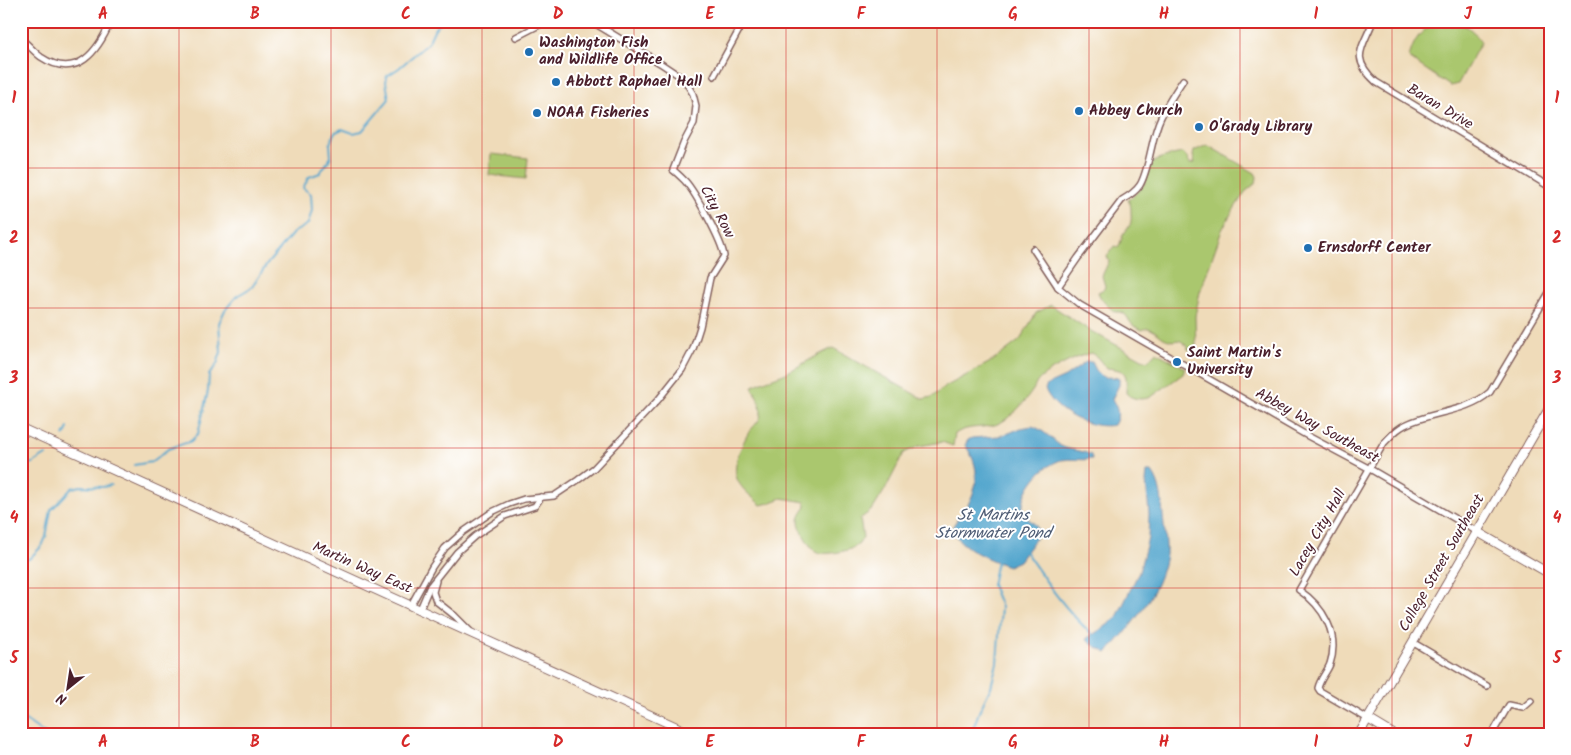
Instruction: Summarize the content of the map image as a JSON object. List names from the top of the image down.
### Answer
{
  "streets": {
    "main road": ["College Street Southeast", "Martin Way East"],
    "street": [
      "Baran Drive",
      "City Row",
      "Abbey Way Southeast",
      "Lacey City Hall"
    ]
  },
  "crossings": [
    ["Abbey Way Southeast", "Lacey City Hall"],
    ["Abbey Way Southeast", "College Street Southeast"],
    ["Lacey City Hall", "College Street Southeast"]
  ],
  "water": ["St Martins Stormwater Pond"],
  "places": [
    "Washington Fish and Wildlife Office",
    "Abbott Raphael Hall",
    "Abbey Church",
    "NOAA Fisheries",
    "O'Grady Library",
    "Ernsdorff Center",
    "Saint Martin's University"
  ],
  "north": "bottom left",
  "grid": {
    "columns": [
      "A",
      "B",
      "C",
      "D",
      "E",
      "F",
      "G",
      "H",
      "I",
      "J"
    ],
    "rows": [
      "1",
      "2",
      "3",
      "4",
      "5"
    ]
  }
}
